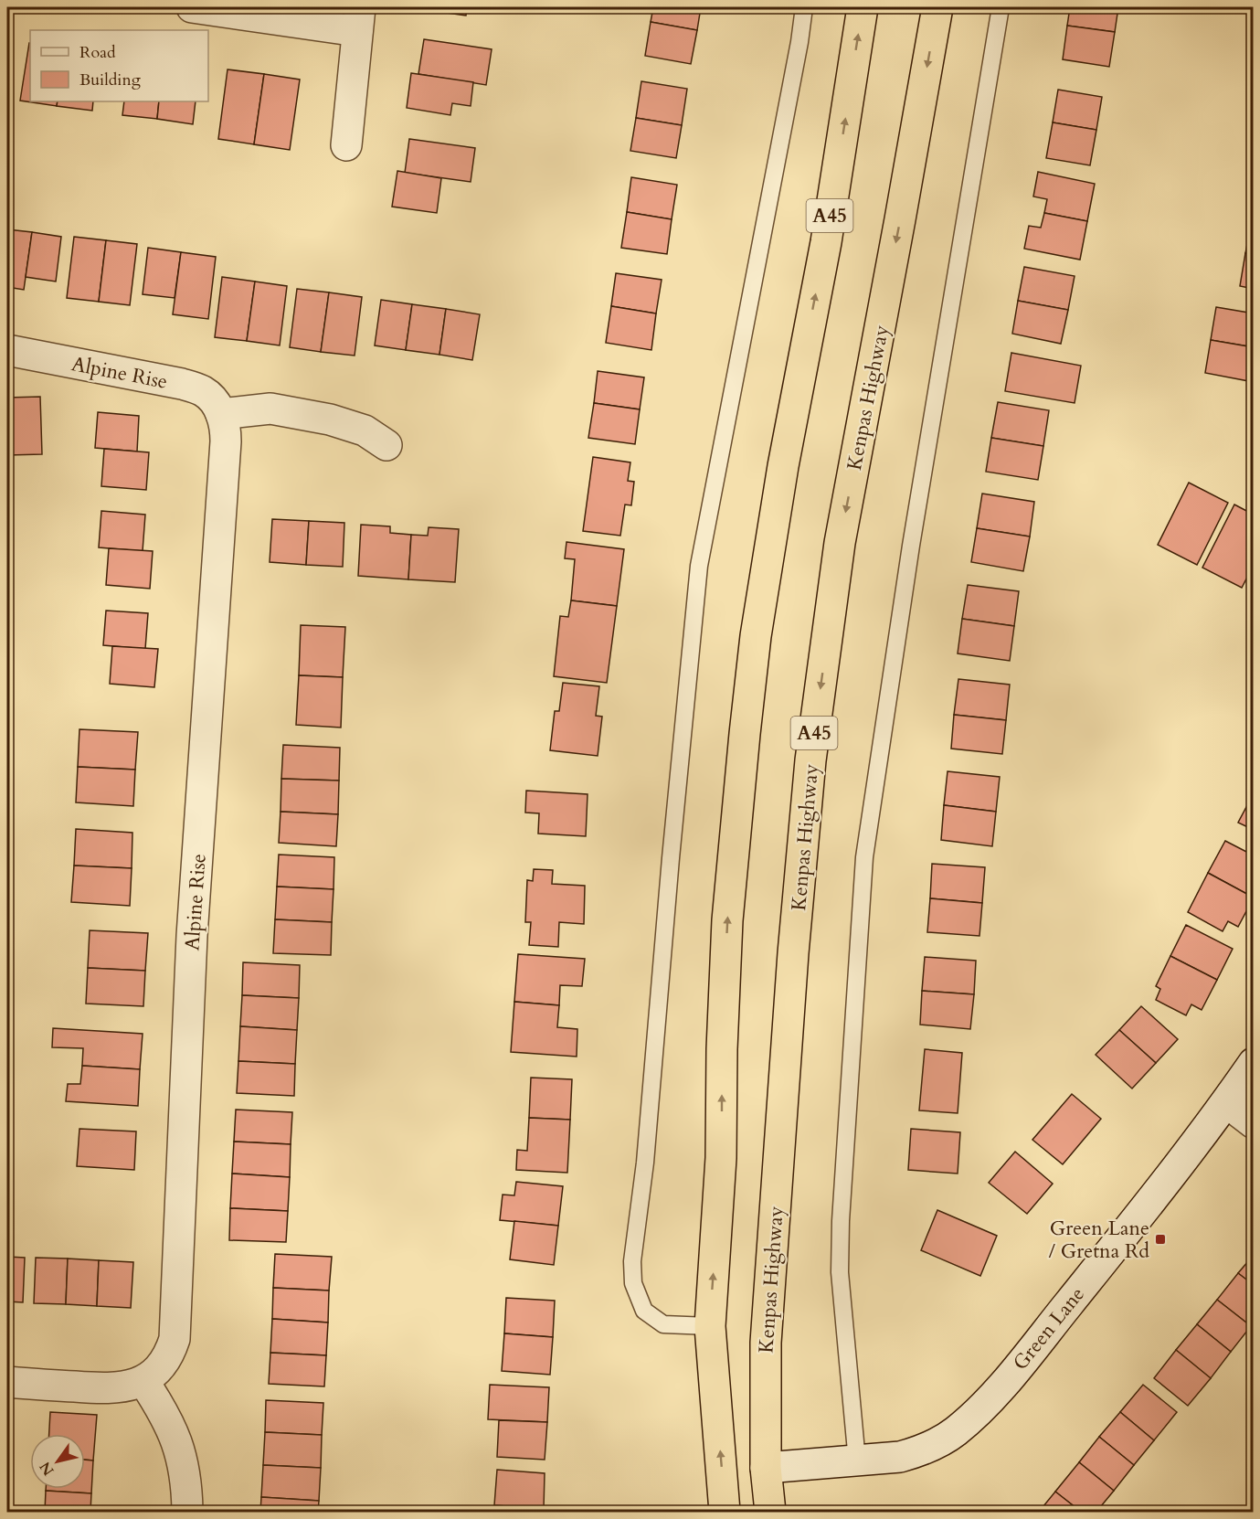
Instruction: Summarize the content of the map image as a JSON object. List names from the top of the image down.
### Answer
{
  "streets": {
    "highway": ["A45", "Kenpas Highway"],
    "street": ["Alpine Rise", "Green Lane"]
  },
  "crossings": [
    ["Kenpas Highway", "Green Lane"]
  ],
  "places": {
    "transit": ["Green Lane / Gretna Rd"]
  },
  "legend": ["Road", "Building"],
  "north": "bottom left"
}
